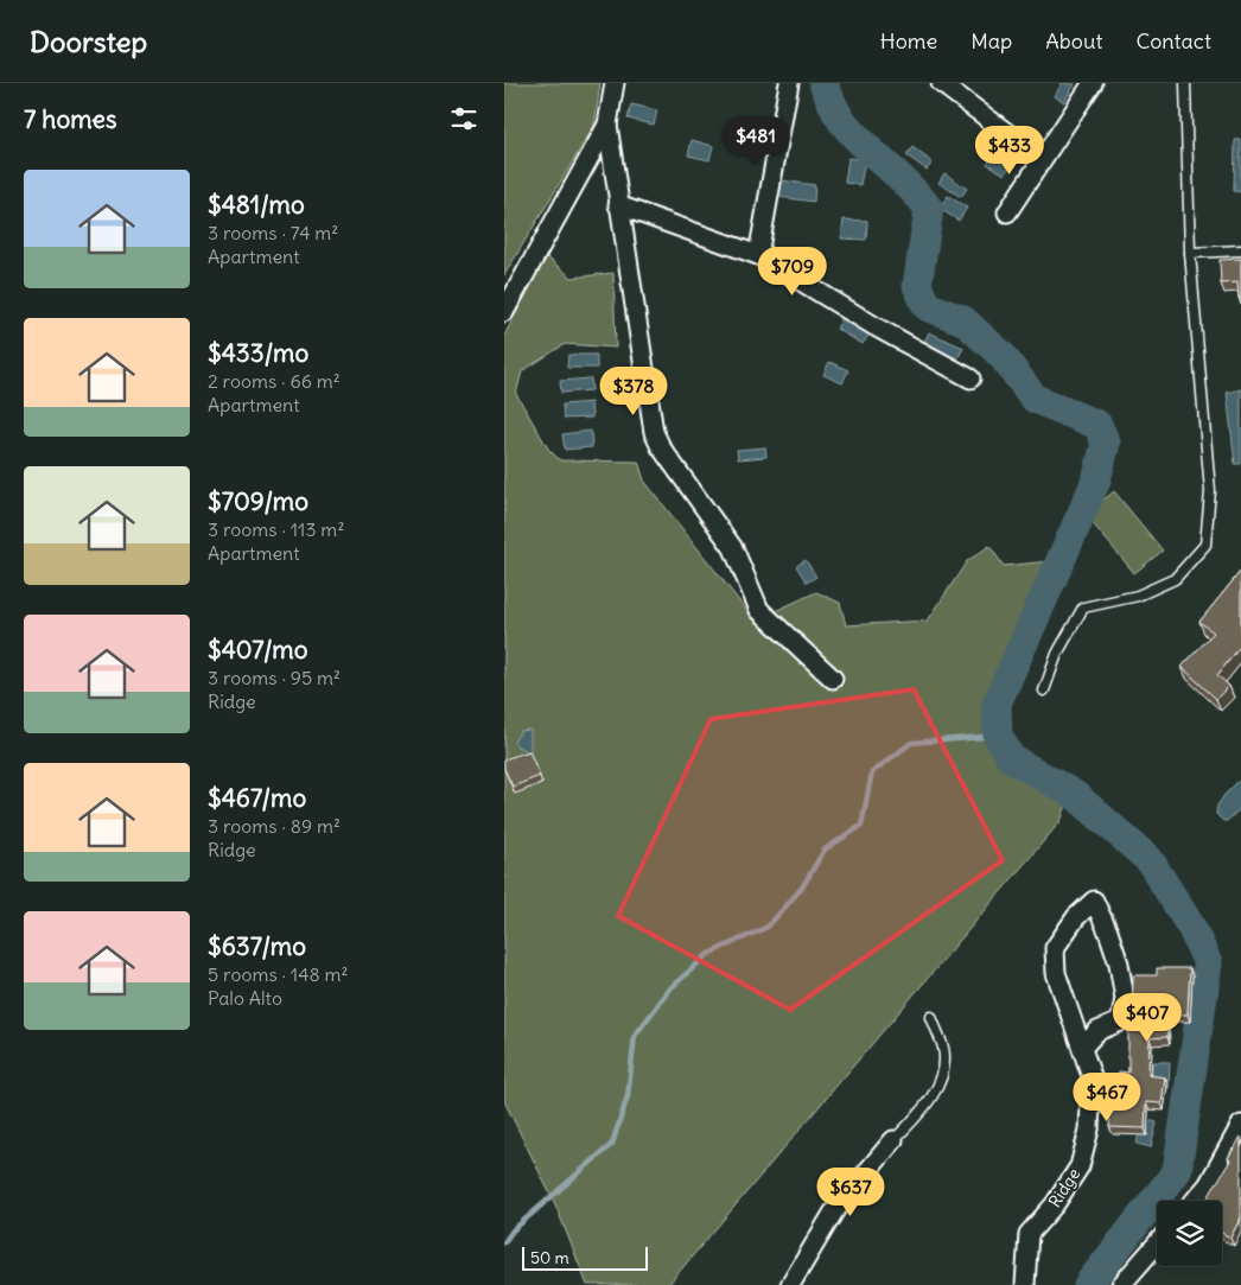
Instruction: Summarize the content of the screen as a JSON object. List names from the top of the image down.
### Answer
{
  "streets": {
    "street": ["Ridge"]
  },
  "scale_bar": "50 m",
  "page": {
    "header": "Doorstep",
    "nav": [
      "Home",
      "Map",
      "About",
      "Contact"
    ],
    "heading": "7 homes",
    "price": [
      "$481",
      "$433",
      "$709",
      "$378",
      "$407",
      "$467",
      "$637"
    ],
    "list": [
      {
        "name": "$481/mo",
        "note": "3 rooms · 74 m² · Apartment"
      },
      {
        "name": "$433/mo",
        "note": "2 rooms · 66 m² · Apartment"
      },
      {
        "name": "$709/mo",
        "note": "3 rooms · 113 m² · Apartment"
      },
      {
        "name": "$407/mo",
        "note": "3 rooms · 95 m² · Ridge"
      },
      {
        "name": "$467/mo",
        "note": "3 rooms · 89 m² · Ridge"
      },
      {
        "name": "$637/mo",
        "note": "5 rooms · 148 m² · Palo Alto"
      }
    ],
    "scale": "50 m"
  }
}
